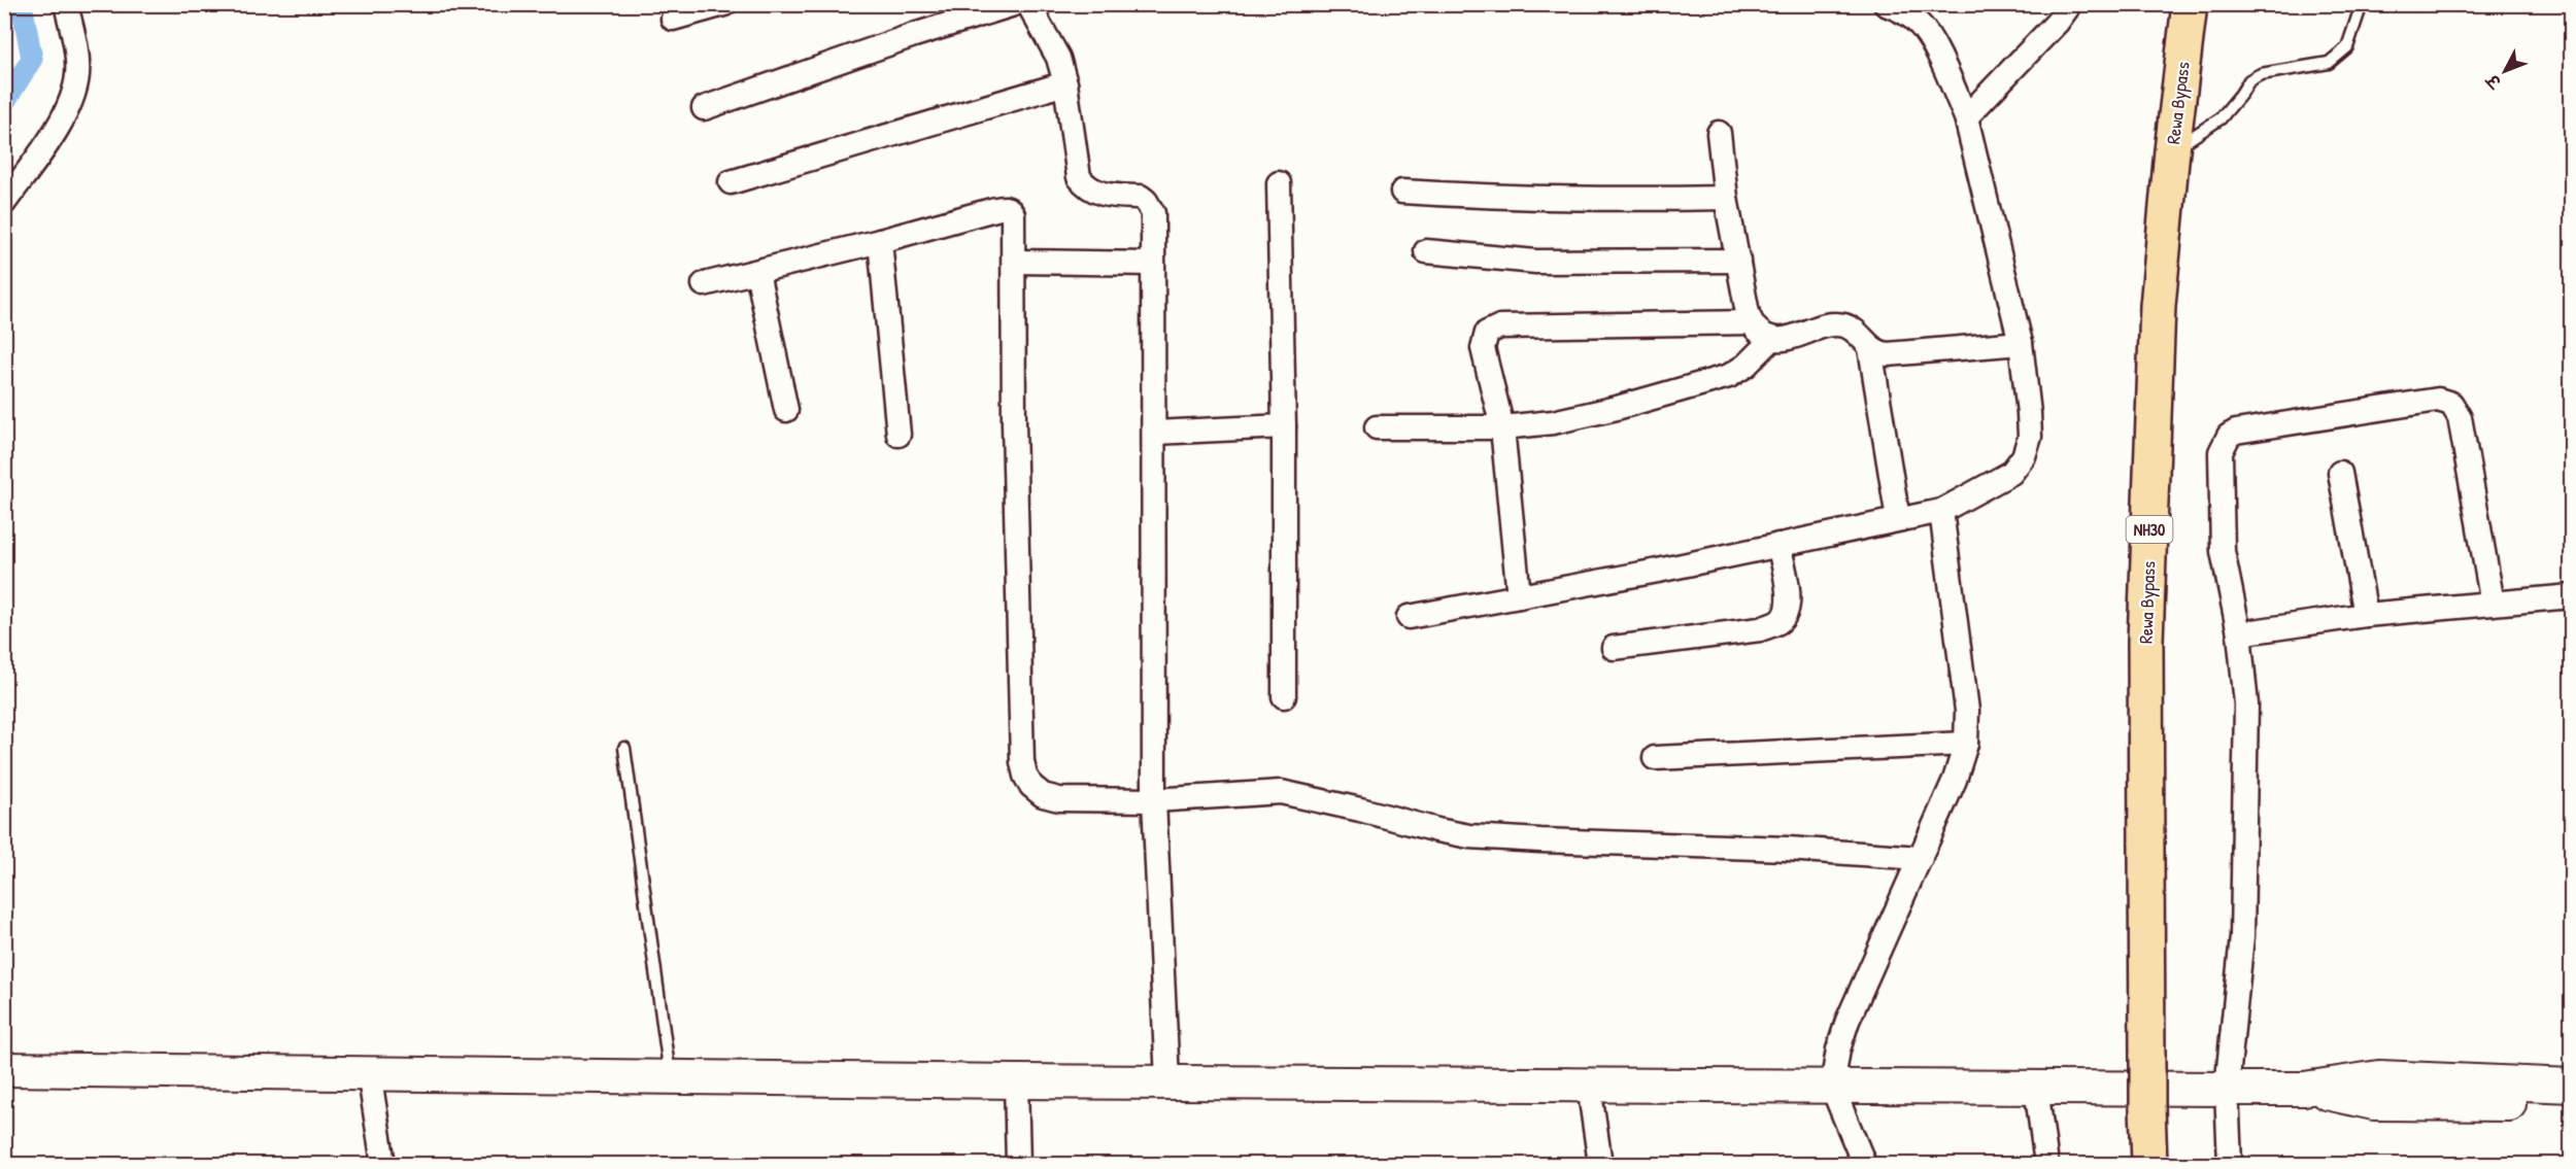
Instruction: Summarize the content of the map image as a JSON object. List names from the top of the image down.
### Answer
{
  "streets": {
    "highway": ["Rewa Bypass", "NH30"]
  },
  "north": "bottom left"
}
